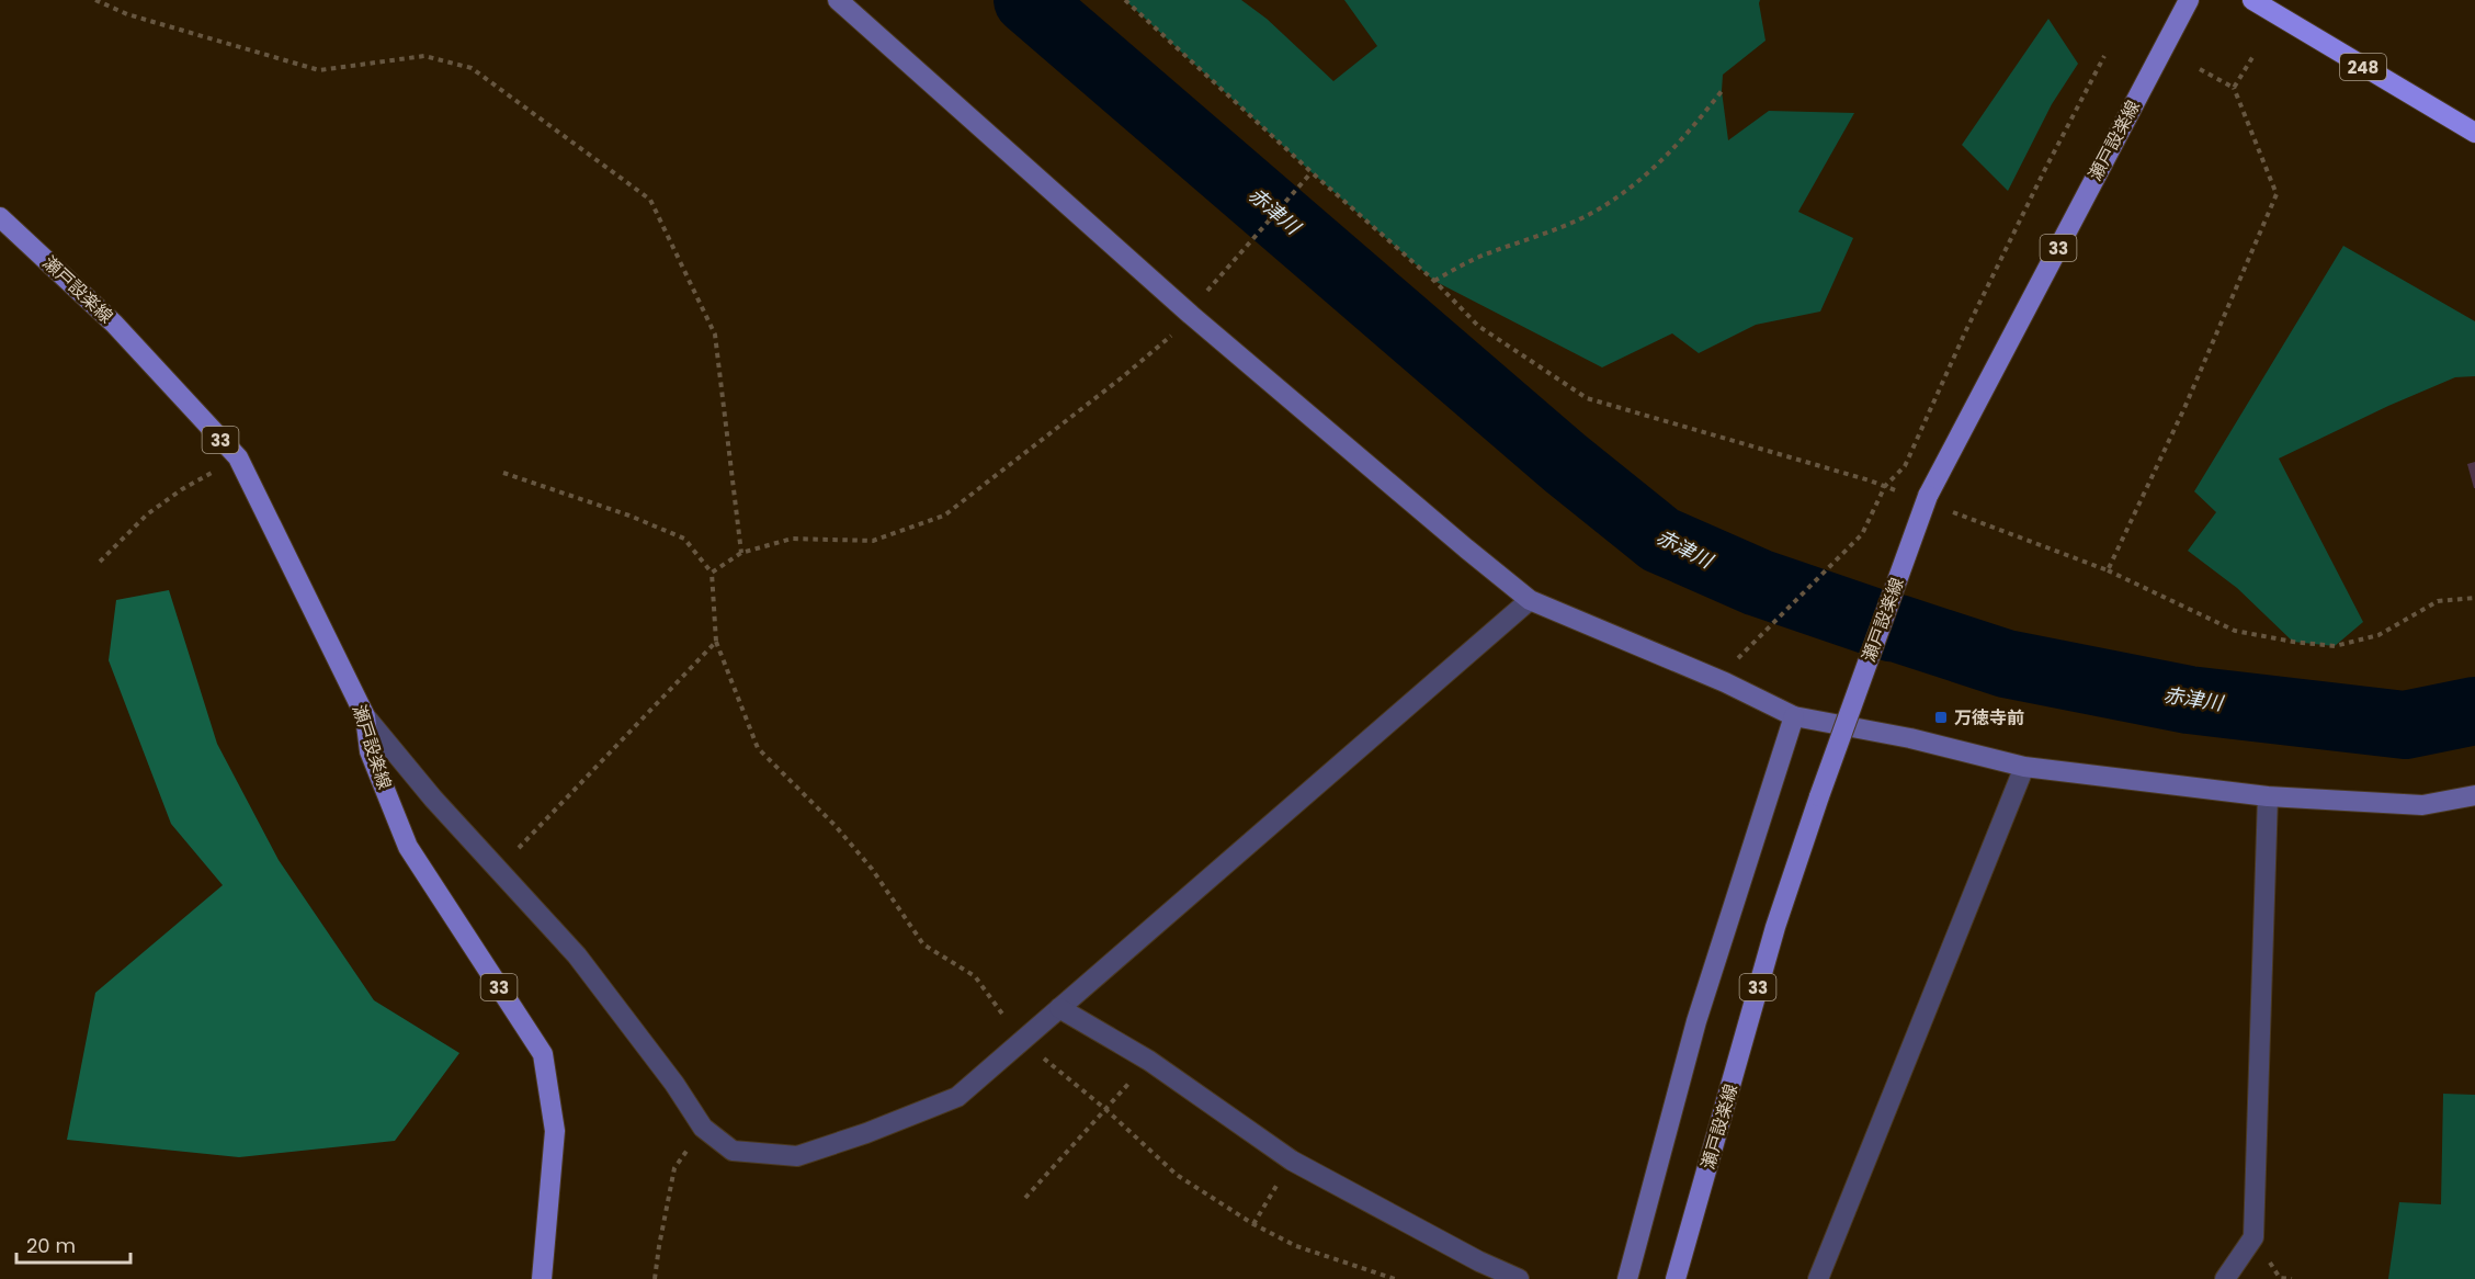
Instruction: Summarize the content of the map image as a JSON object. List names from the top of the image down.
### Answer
{
  "streets": {
    "highway": ["248"],
    "main road": ["瀬戸設楽線", "33"]
  },
  "water": ["赤津川"],
  "places": {
    "transit": ["万徳寺前"]
  },
  "scale_bar": "20 m"
}
